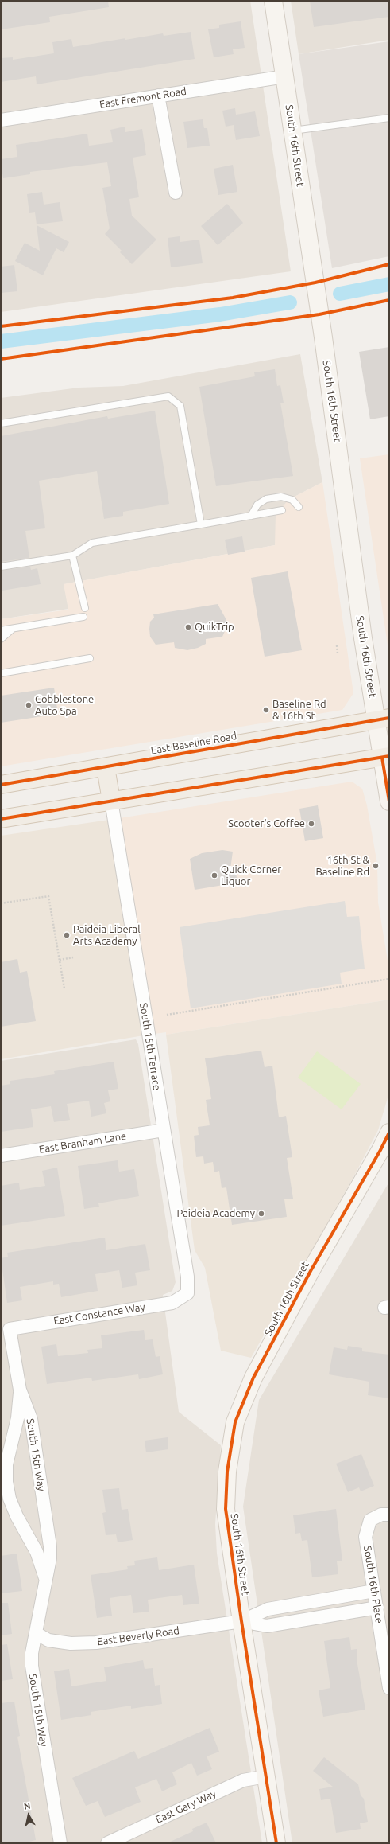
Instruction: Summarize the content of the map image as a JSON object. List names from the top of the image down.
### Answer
{
  "streets": {
    "main road": ["South 16th Street", "East Baseline Road"],
    "street": [
      "East Fremont Road",
      "South 15th Terrace",
      "East Branham Lane",
      "East Constance Way",
      "South 15th Way",
      "South 16th Place",
      "East Beverly Road",
      "East Gary Way"
    ]
  },
  "crossings": [
    ["East Fremont Road", "South 16th Street"],
    ["South 16th Street", "East Baseline Road"],
    ["South 16th Street", "East Beverly Road"],
    ["South 16th Street", "East Gary Way"],
    ["South 15th Terrace", "East Branham Lane"],
    ["South 15th Terrace", "East Constance Way"],
    ["East Constance Way", "South 15th Way"],
    ["South 15th Way", "East Beverly Road"],
    ["South 16th Place", "East Beverly Road"]
  ],
  "places": [
    "QuikTrip",
    "Cobblestone Auto Spa",
    "Baseline Rd & 16th St",
    "Scooter's Coffee",
    "16th St & Baseline Rd",
    "Quick Corner Liquor",
    "Paideia Liberal Arts Academy",
    "Paideia Academy"
  ],
  "north": "top"
}
